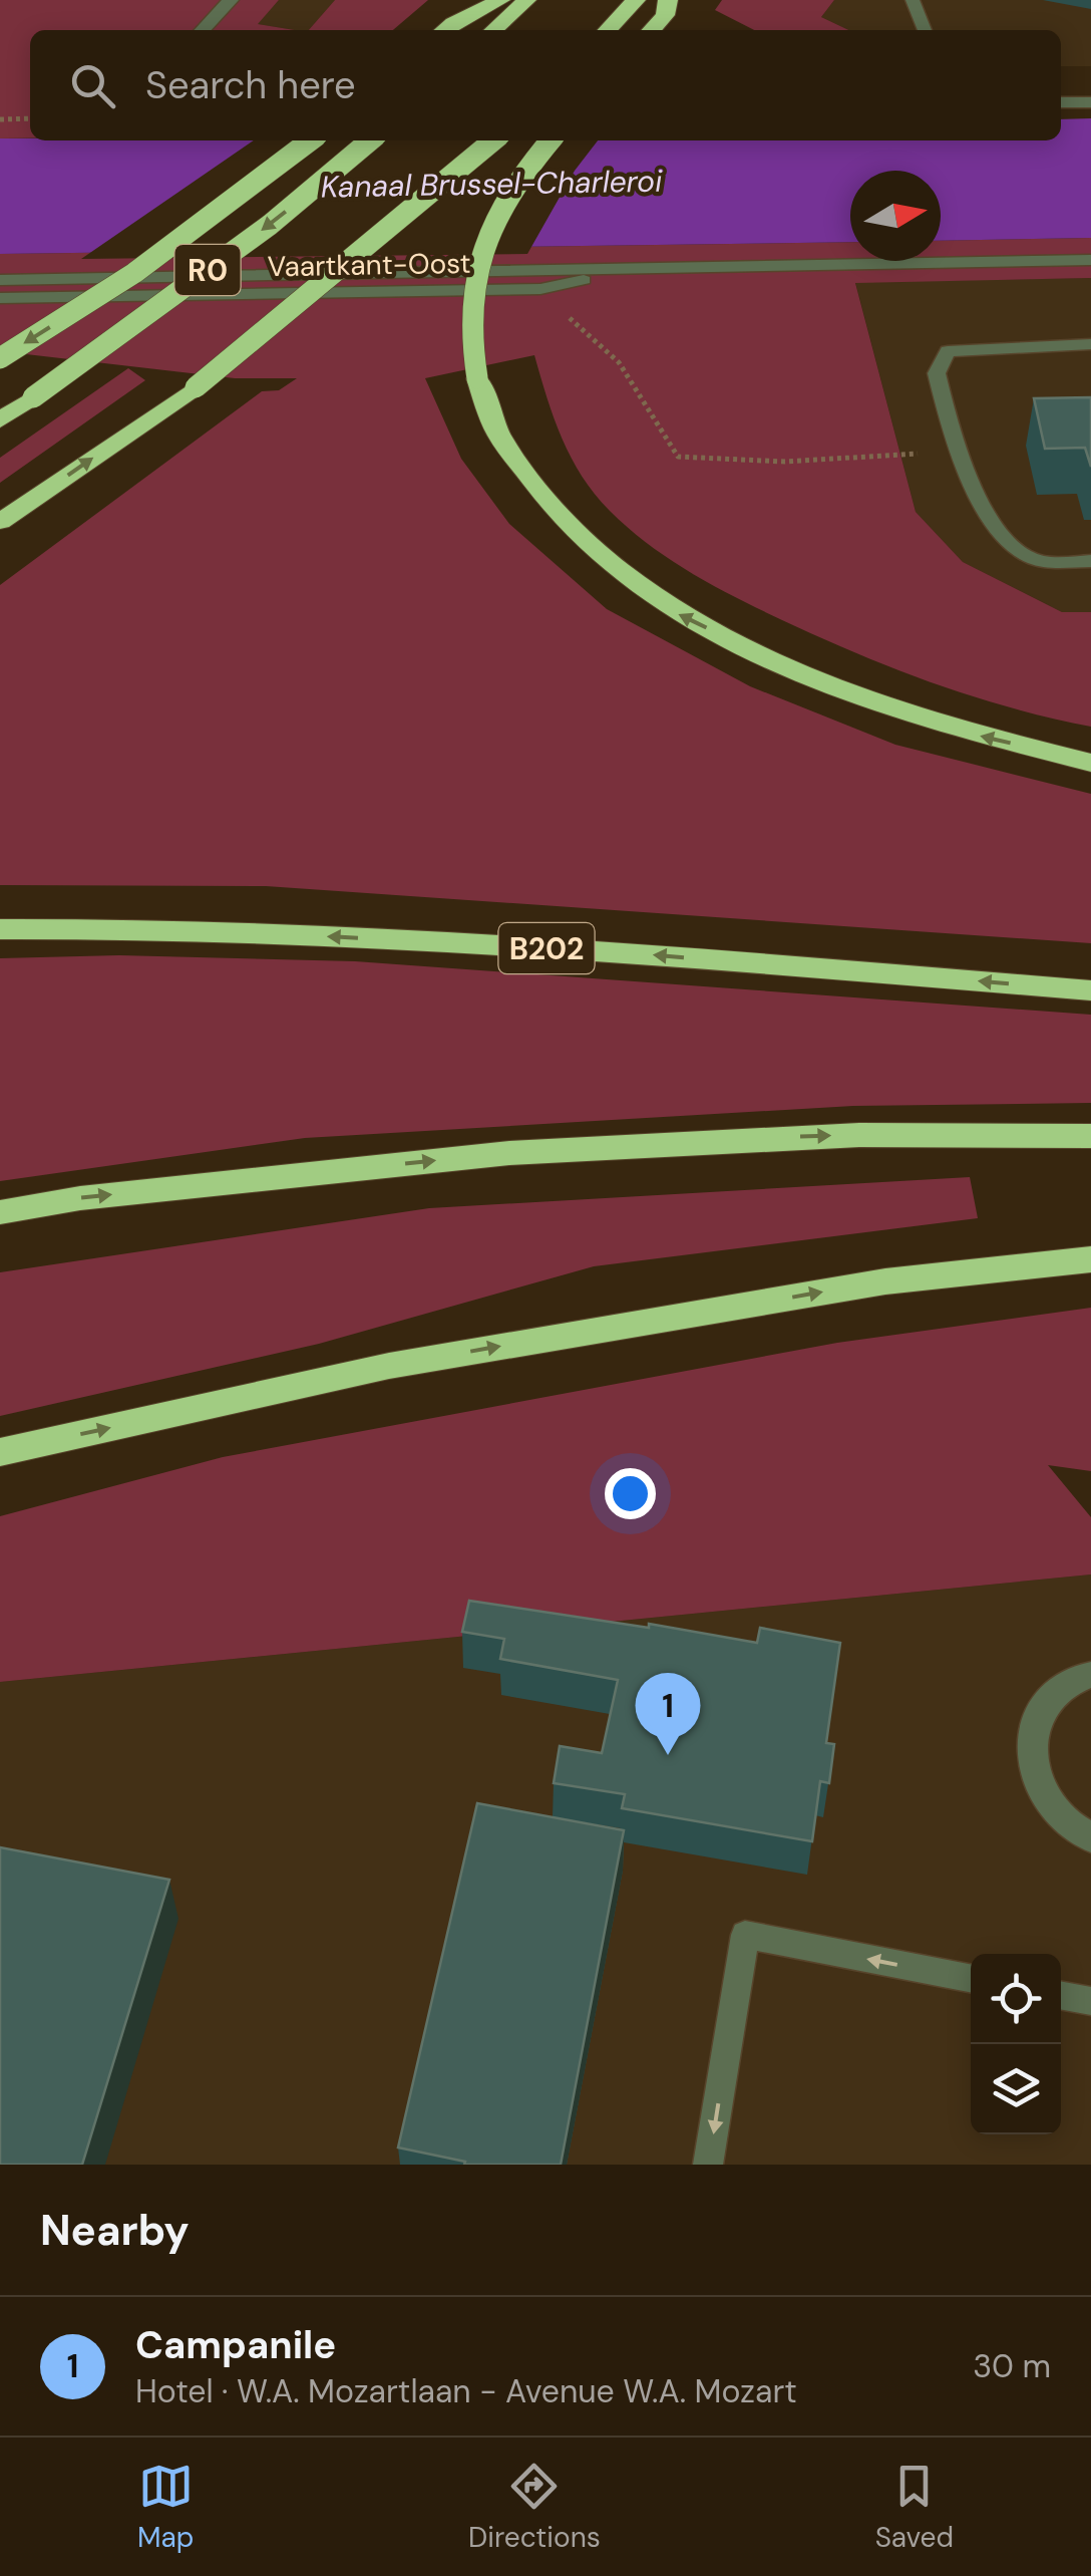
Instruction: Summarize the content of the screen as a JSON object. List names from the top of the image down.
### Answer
{
  "streets": {
    "highway": ["R0", "B202"],
    "lane": ["Vaartkant-Oost"]
  },
  "water": ["Kanaal Brussel-Charleroi"],
  "north": "right",
  "page": {
    "search": "Search here",
    "pins": "1",
    "heading": "Nearby",
    "list": [
      {
        "mark": "1",
        "name": "Campanile",
        "note": "Hotel · W.A. Mozartlaan - Avenue W.A. Mozart",
        "value": "30 m"
      }
    ],
    "nav": ["Map", "Directions", "Saved"]
  }
}
